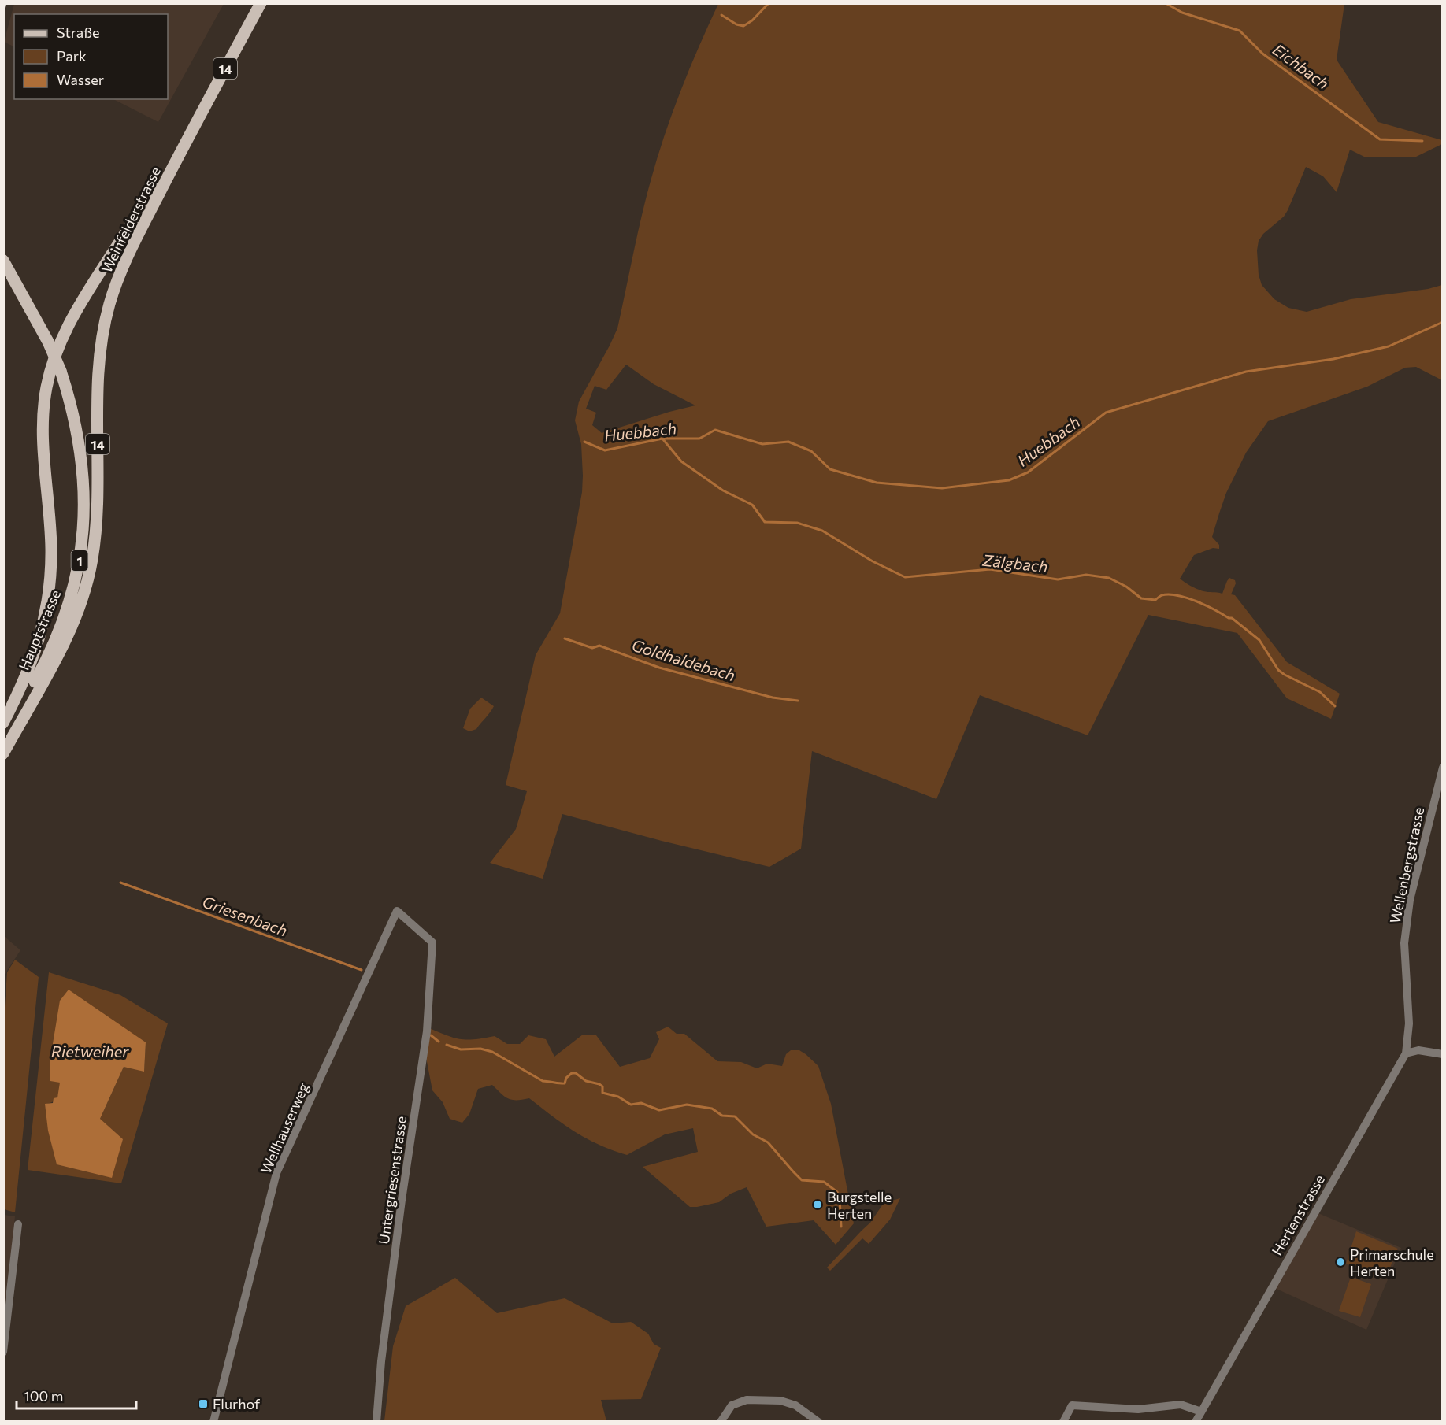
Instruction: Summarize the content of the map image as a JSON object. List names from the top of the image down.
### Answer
{
  "streets": {
    "main road": [
      "14",
      "Weinfelderstrasse",
      "1",
      "Hauptstrasse"
    ],
    "street": [
      "Wellenbergstrasse",
      "Wellhauserweg",
      "Untergriesenstrasse",
      "Hertenstrasse"
    ]
  },
  "crossings": [
    ["Wellenbergstrasse", "Hertenstrasse"],
    ["Wellhauserweg", "Untergriesenstrasse"]
  ],
  "water": [
    "Eichbach",
    "Huebbach",
    "Zälgbach",
    "Goldhaldebach",
    "Griesenbach",
    "Rietweiher"
  ],
  "places": {
    "other": ["Burgstelle Herten", "Primarschule Herten"],
    "transit": ["Flurhof"]
  },
  "legend": ["Straße", "Park", "Wasser"],
  "scale_bar": "100 m"
}
